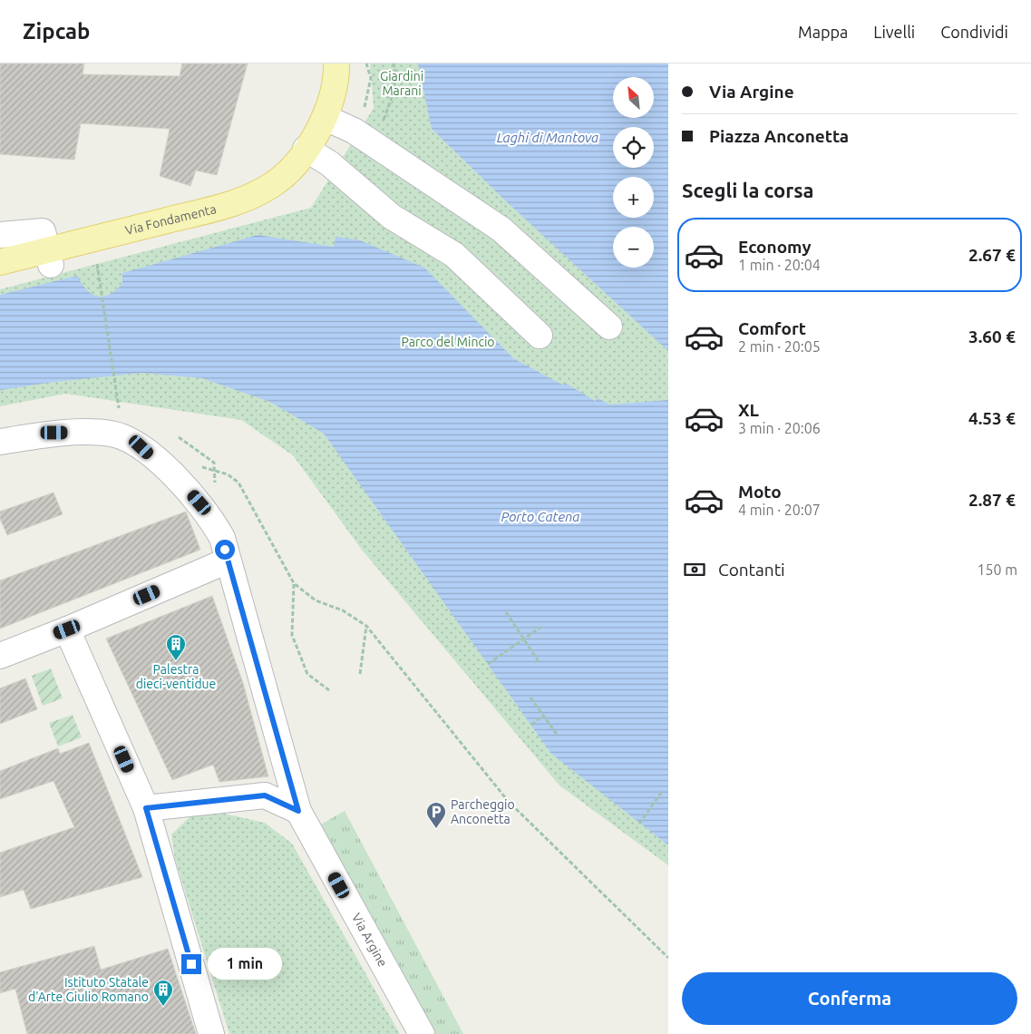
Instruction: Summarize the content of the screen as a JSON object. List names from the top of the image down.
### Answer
{
  "streets": {
    "main road": ["Via Fondamenta"],
    "street": ["Via Argine"]
  },
  "water": ["Laghi di Mantova", "Porto Catena"],
  "parks": ["Giardini Marani", "Parco del Mincio"],
  "places": {
    "building": ["Palestra dieci-ventidue", "Istituto Statale d'Arte Giulio Romano"],
    "parking": ["Parcheggio Anconetta"]
  },
  "north": "top left",
  "page": {
    "header": "Zipcab",
    "nav": ["Mappa", "Livelli", "Condividi"],
    "banner": ["Via Argine", "Piazza Anconetta"],
    "map_buttons": ["+", "−"],
    "heading": "Scegli la corsa",
    "list": [
      {
        "name": "Economy",
        "note": "1 min · 20:04",
        "value": "2.67 €"
      },
      {
        "name": "Comfort",
        "note": "2 min · 20:05",
        "value": "3.60 €"
      },
      {
        "name": "XL",
        "note": "3 min · 20:06",
        "value": "4.53 €"
      },
      {
        "name": "Moto",
        "note": "4 min · 20:07",
        "value": "2.87 €"
      }
    ],
    "pay": ["Contanti", "150 m"],
    "bubble": "1 min",
    "buttons": "Conferma"
  }
}
